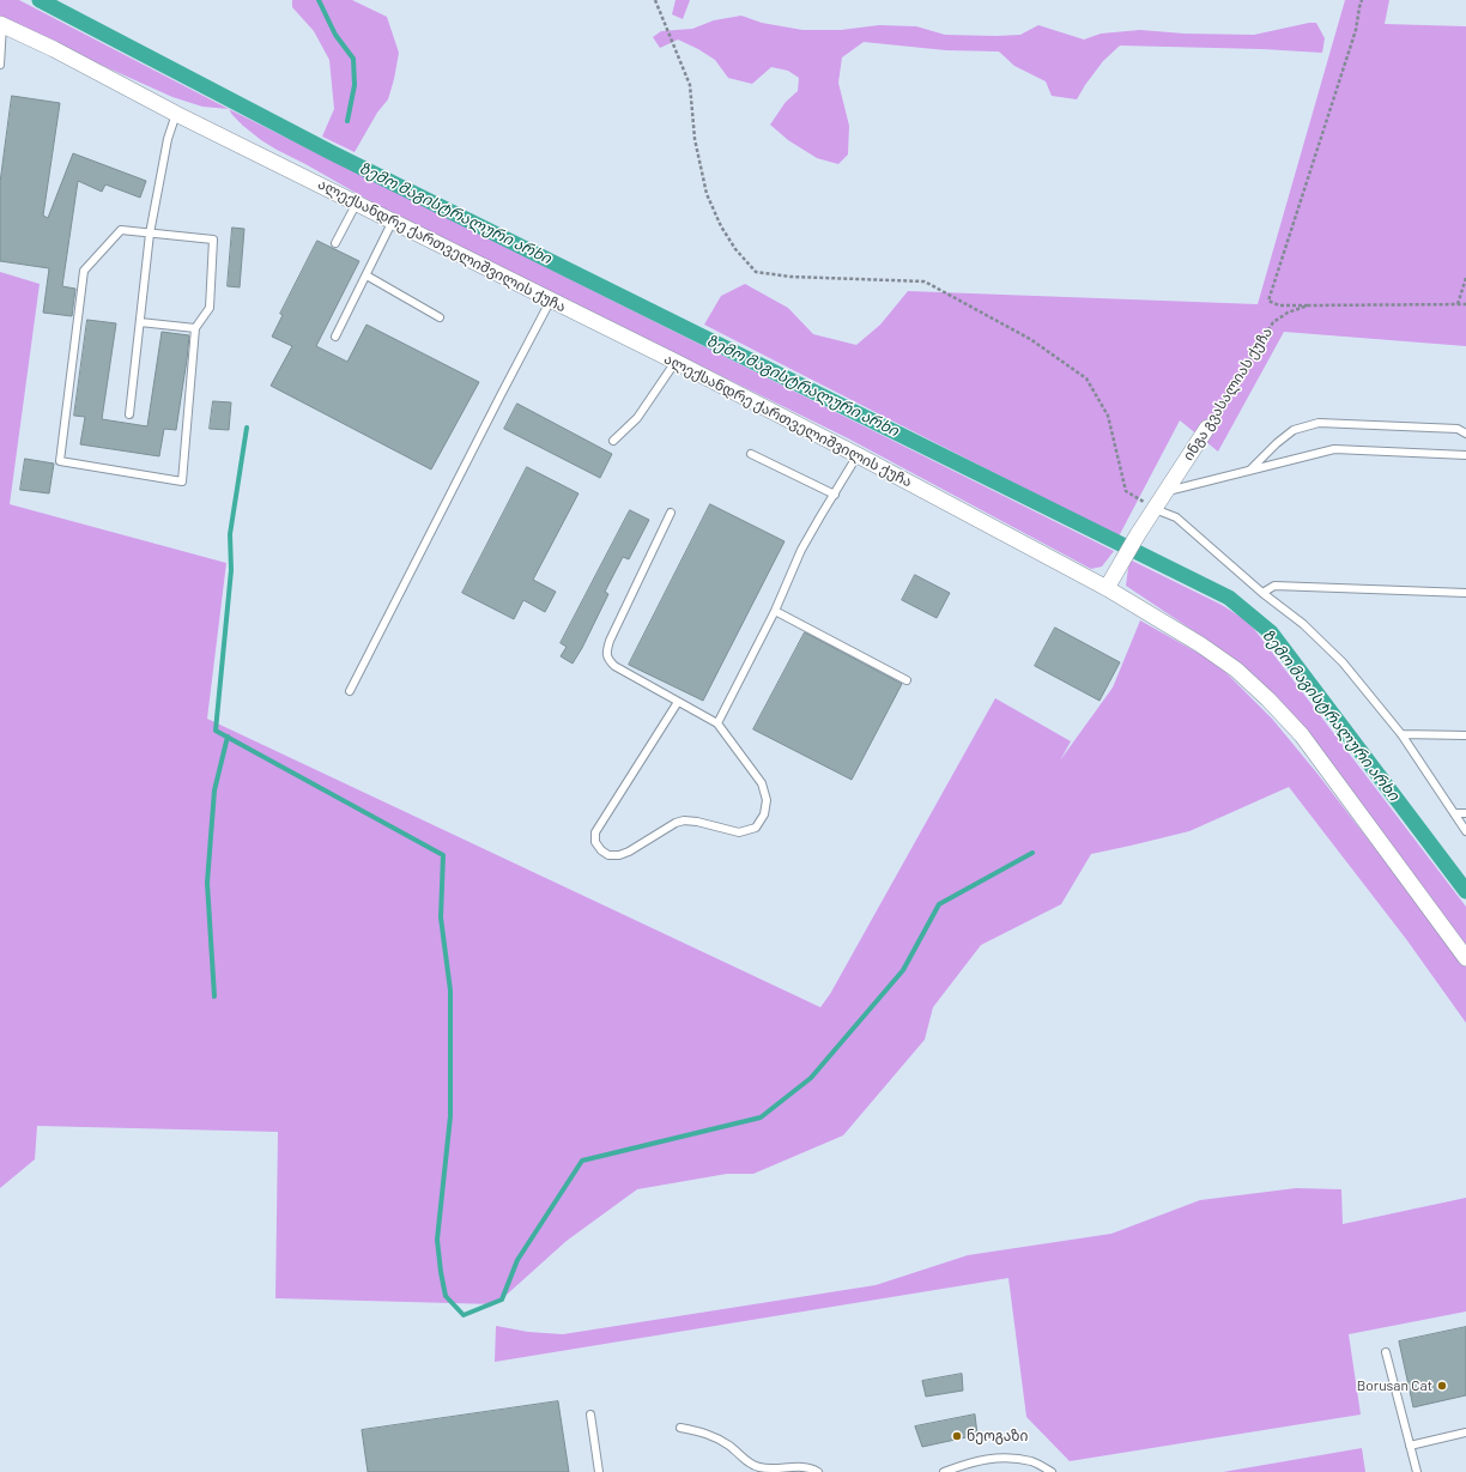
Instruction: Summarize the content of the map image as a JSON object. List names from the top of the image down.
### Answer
{
  "streets": {
    "street": ["ალექსანდრე ქართველიშვილის ქუჩა", "ინგა გვასალიას ქუჩა"]
  },
  "crossings": [
    ["ალექსანდრე ქართველიშვილის ქუჩა", "ინგა გვასალიას ქუჩა"]
  ],
  "water": ["ზემო მაგისტრალური არხი"],
  "places": ["Borusan Cat", "ნეოგაზი"]
}
